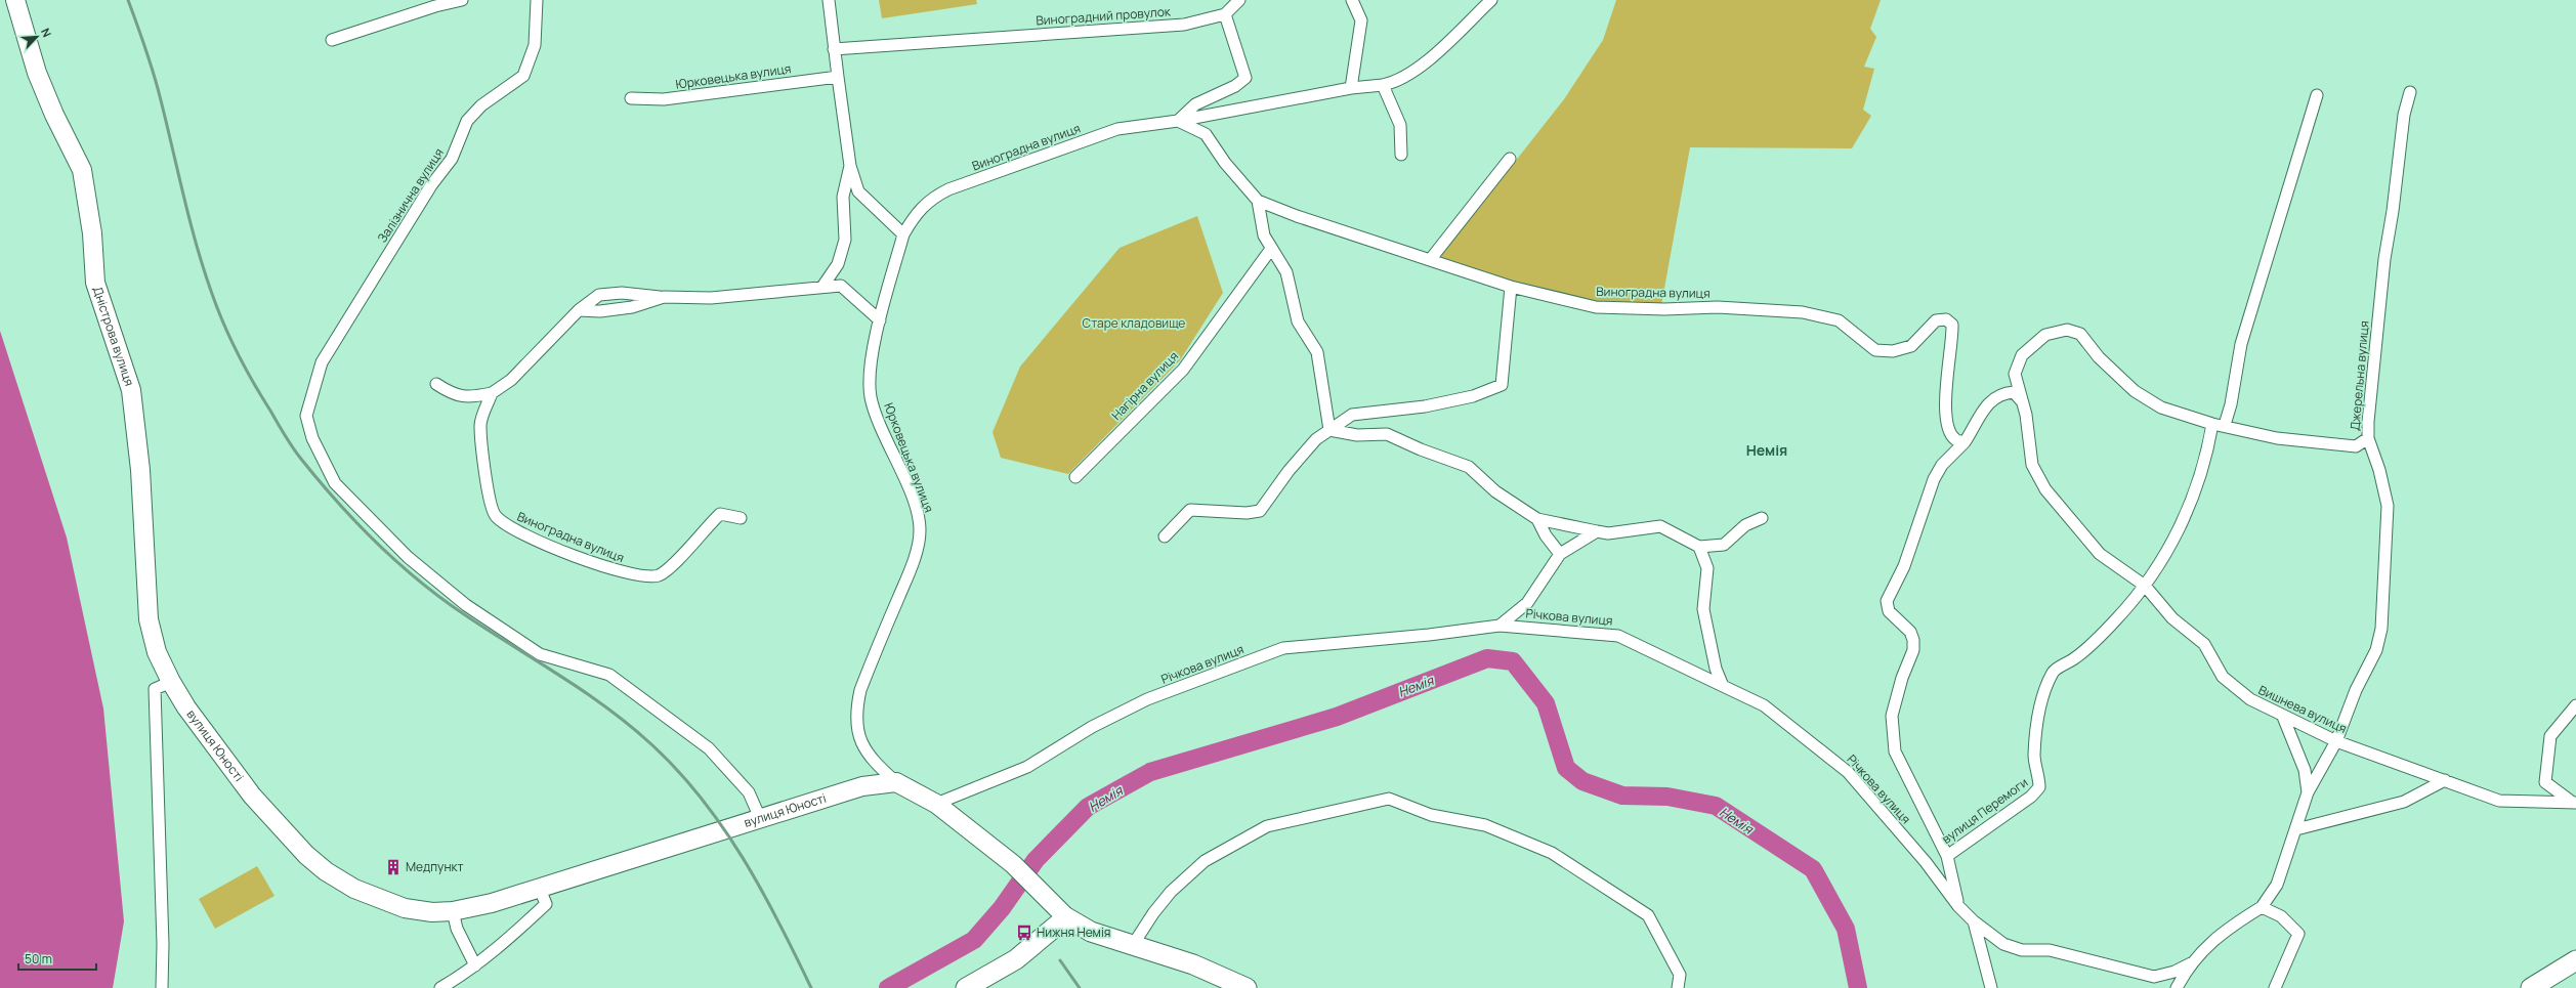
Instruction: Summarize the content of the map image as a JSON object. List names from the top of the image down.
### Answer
{
  "streets": {
    "main road": ["Дністрова вулиця", "вулиця Юності"],
    "street": [
      "Виноградний провулок",
      "Юрковецька вулиця",
      "Виноградна вулиця",
      "Залізнична вулиця",
      "Джерельна вулиця",
      "Нагірна вулиця",
      "Річкова вулиця",
      "Вишнева вулиця",
      "вулиця Перемоги"
    ]
  },
  "crossings": [
    ["Юрковецька вулиця", "Виноградна вулиця"],
    ["Юрковецька вулиця", "вулиця Юності"],
    ["Виноградна вулиця", "вулиця Перемоги"],
    ["Залізнична вулиця", "вулиця Юності"],
    ["Дністрова вулиця", "вулиця Юності"],
    ["Джерельна вулиця", "Річкова вулиця"],
    ["Джерельна вулиця", "Вишнева вулиця"],
    ["Річкова вулиця", "вулиця Перемоги"],
    ["Вишнева вулиця", "вулиця Перемоги"]
  ],
  "districts": ["Немія"],
  "water": ["Немія"],
  "parks": ["Старе кладовище"],
  "places": {
    "building": ["Медпункт"],
    "bus stop": ["Нижня Немія"]
  },
  "scale_bar": "50 m",
  "north": "top right"
}
